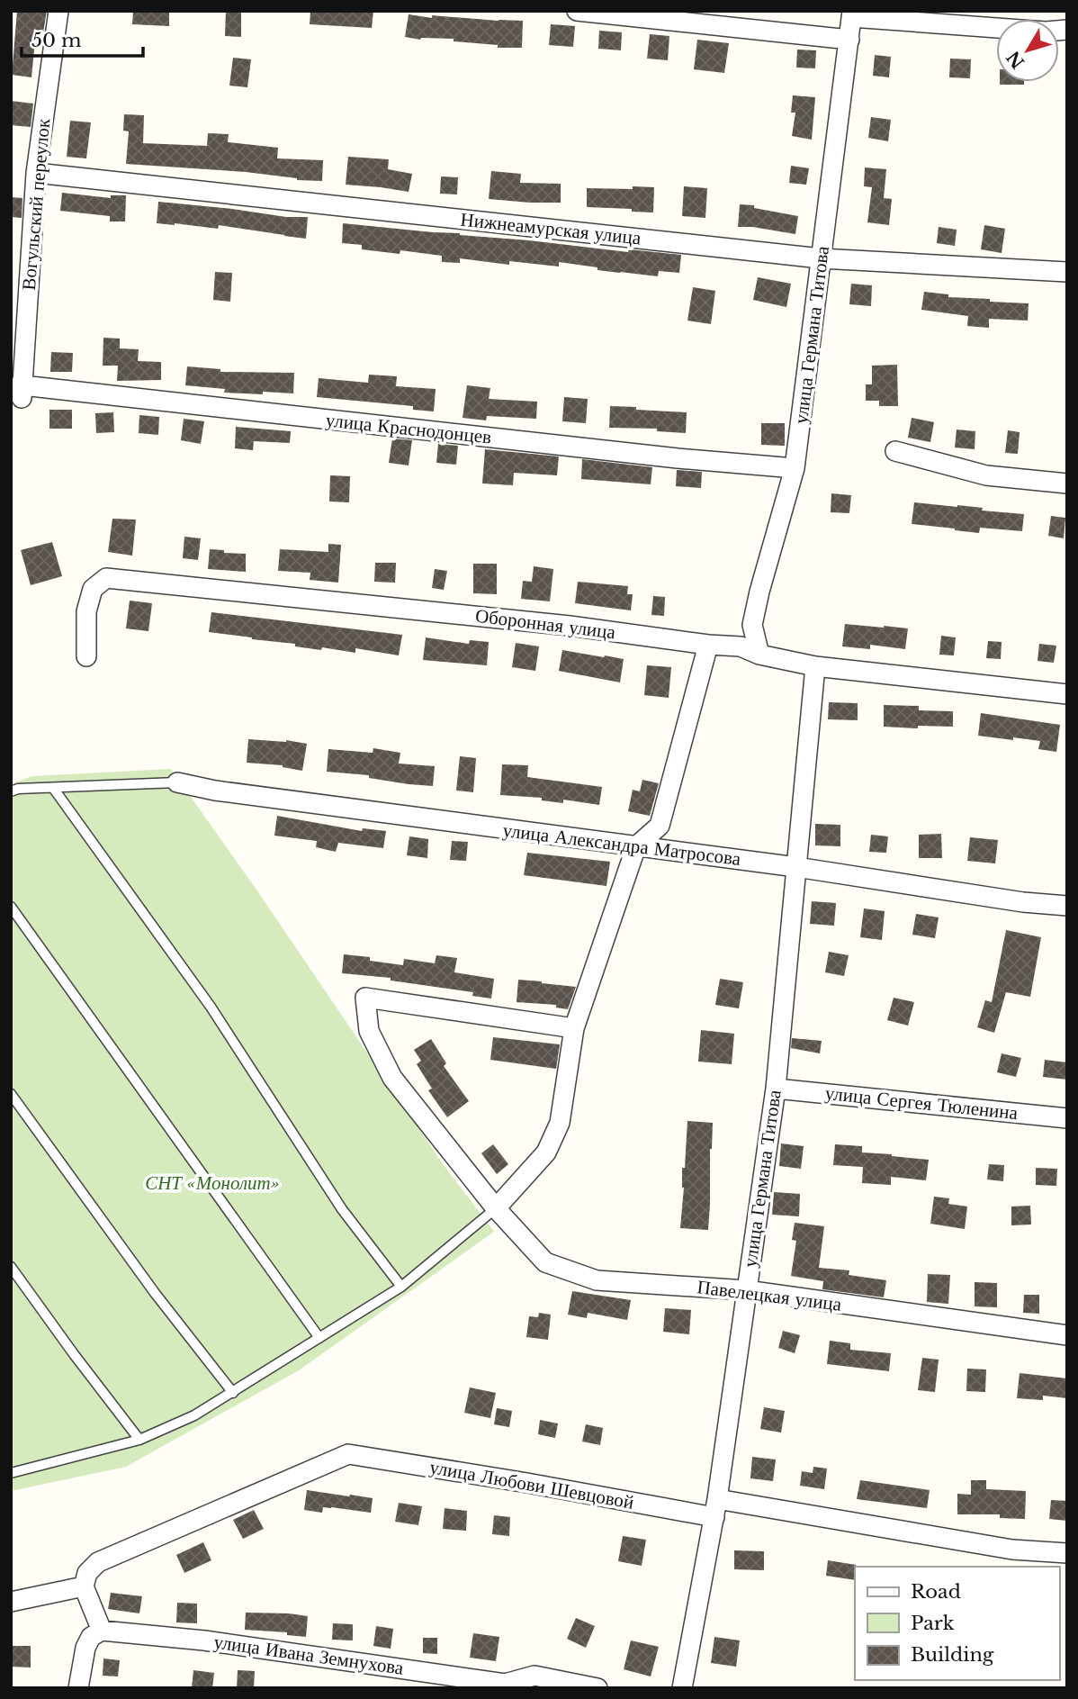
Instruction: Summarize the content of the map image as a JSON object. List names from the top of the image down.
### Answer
{
  "streets": {
    "street": [
      "Вогульский переулок",
      "Нижнеамурская улица",
      "улица Германа Титова",
      "улица Краснодонцев",
      "Оборонная улица",
      "улица Александра Матросова",
      "улица Сергея Тюленина",
      "Павелецкая улица",
      "улица Любови Шевцовой",
      "улица Ивана Земнухова"
    ]
  },
  "crossings": [
    ["Вогульский переулок", "Нижнеамурская улица"],
    ["Вогульский переулок", "улица Краснодонцев"],
    ["Нижнеамурская улица", "улица Германа Титова"],
    ["улица Германа Титова", "улица Краснодонцев"],
    ["улица Германа Титова", "Оборонная улица"],
    ["улица Германа Титова", "улица Александра Матросова"],
    ["улица Германа Титова", "улица Сергея Тюленина"],
    ["улица Германа Титова", "Павелецкая улица"],
    ["улица Германа Титова", "улица Любови Шевцовой"]
  ],
  "parks": ["СНТ «Монолит»"],
  "legend": ["Road", "Park", "Building"],
  "scale_bar": "50 m",
  "north": "bottom left"
}
